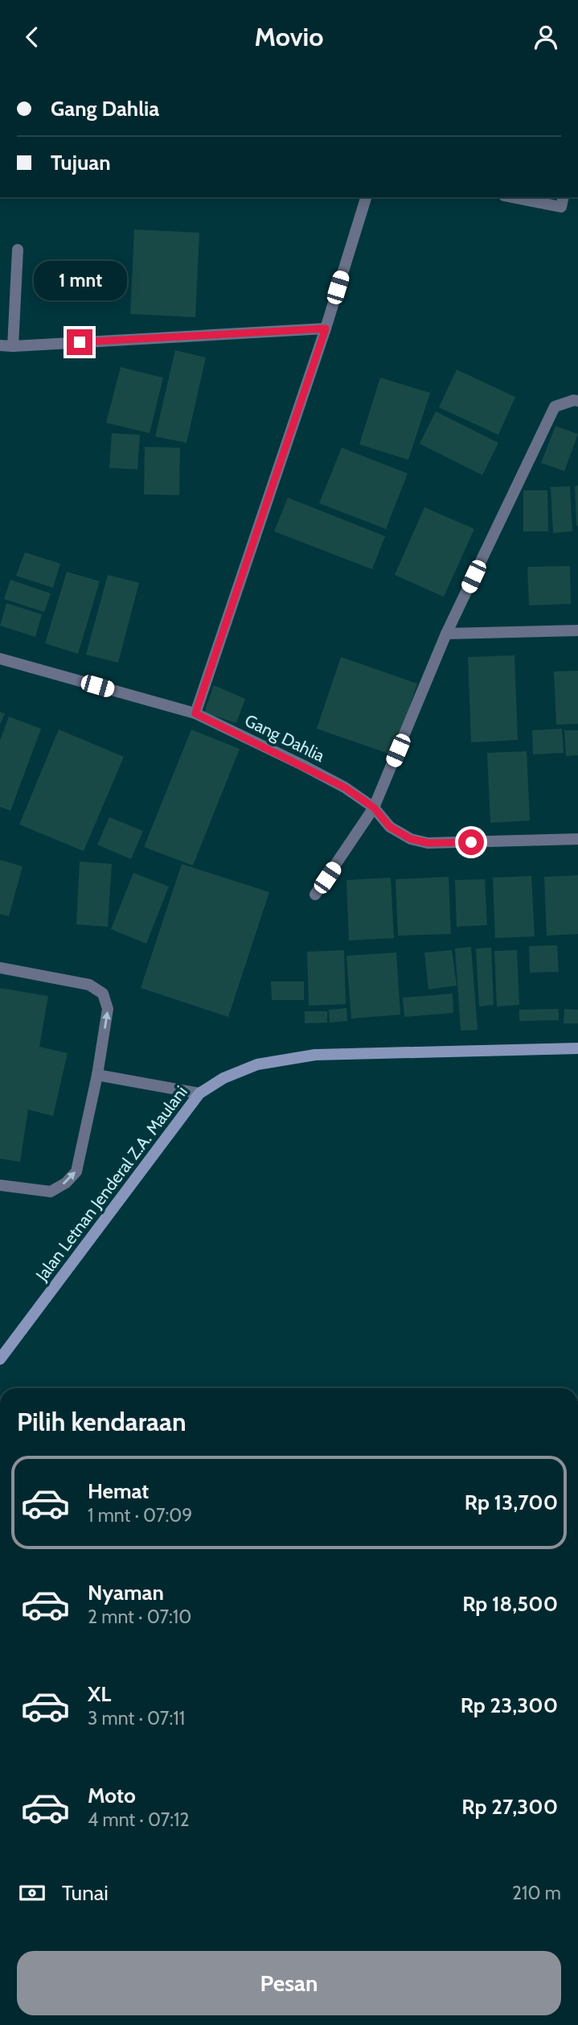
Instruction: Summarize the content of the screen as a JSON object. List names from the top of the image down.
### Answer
{
  "streets": {
    "street": ["Gang Dahlia", "Jalan Letnan Jenderal Z.A. Maulani"]
  },
  "page": {
    "header": "Movio",
    "banner": ["Gang Dahlia", "Tujuan"],
    "bubble": "1 mnt",
    "heading": "Pilih kendaraan",
    "list": [
      {
        "name": "Hemat",
        "note": "1 mnt · 07:09",
        "value": "Rp 13,700"
      },
      {
        "name": "Nyaman",
        "note": "2 mnt · 07:10",
        "value": "Rp 18,500"
      },
      {
        "name": "XL",
        "note": "3 mnt · 07:11",
        "value": "Rp 23,300"
      },
      {
        "name": "Moto",
        "note": "4 mnt · 07:12",
        "value": "Rp 27,300"
      }
    ],
    "pay": ["Tunai", "210 m"],
    "buttons": "Pesan"
  }
}
